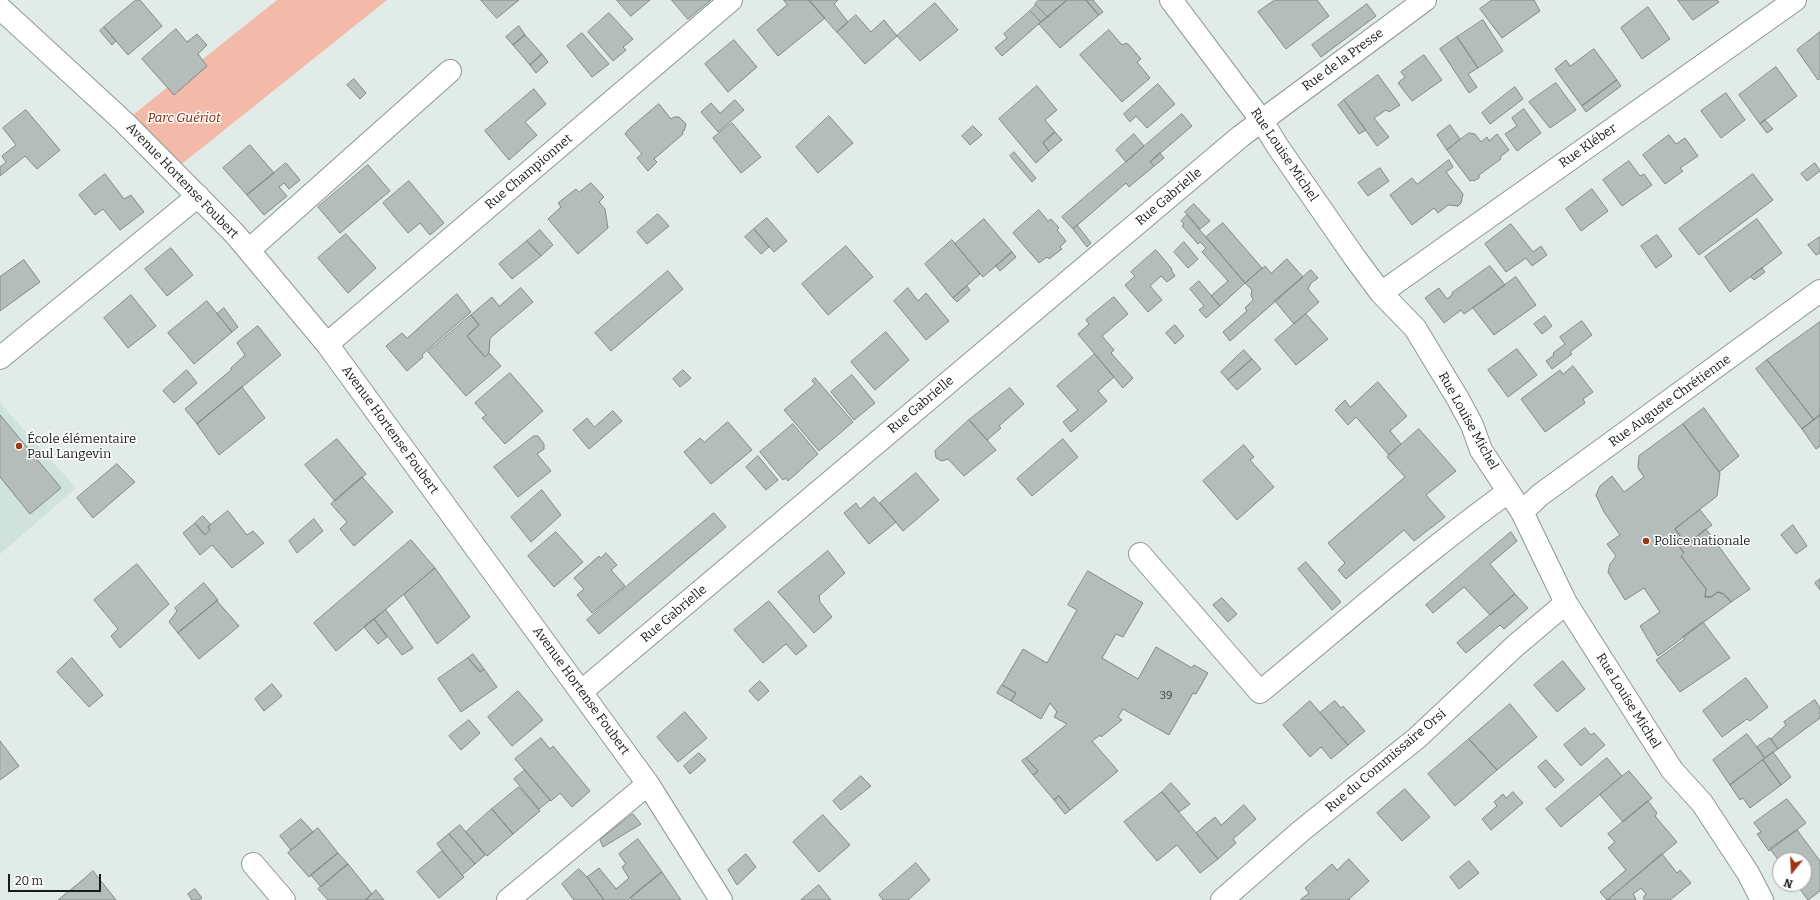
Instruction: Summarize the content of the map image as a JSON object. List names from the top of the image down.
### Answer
{
  "streets": {
    "street": [
      "Rue de la Presse",
      "Rue Kléber",
      "Rue Louise Michel",
      "Rue Championnet",
      "Avenue Hortense Foubert",
      "Rue Gabrielle",
      "Rue Auguste Chrétienne",
      "Rue du Commissaire Orsi"
    ]
  },
  "crossings": [
    ["Rue de la Presse", "Rue Louise Michel"],
    ["Rue de la Presse", "Rue Gabrielle"],
    ["Rue Kléber", "Rue Louise Michel"],
    ["Rue Louise Michel", "Rue Gabrielle"],
    ["Rue Louise Michel", "Rue Auguste Chrétienne"],
    ["Rue Louise Michel", "Rue du Commissaire Orsi"],
    ["Rue Championnet", "Avenue Hortense Foubert"],
    ["Avenue Hortense Foubert", "Rue Gabrielle"]
  ],
  "parks": ["Parc Guériot"],
  "places": ["École élémentaire Paul Langevin", "Police nationale"],
  "house_numbers": ["39"],
  "scale_bar": "20 m",
  "north": "bottom"
}
